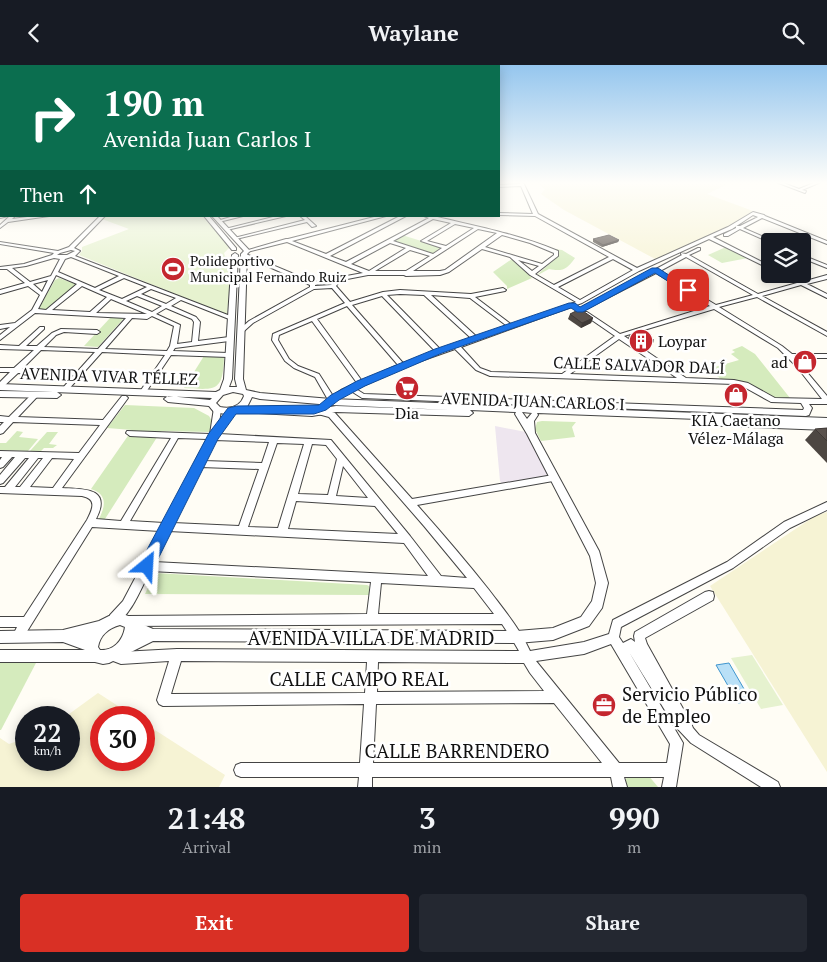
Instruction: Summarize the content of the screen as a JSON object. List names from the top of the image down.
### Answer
{
  "streets": {
    "street": [
      "CALLE SALVADOR DALÍ",
      "AVENIDA VIVAR TÉLLEZ",
      "AVENIDA JUAN CARLOS I",
      "AVENIDA VILLA DE MADRID",
      "CALLE CAMPO REAL",
      "CALLE BARRENDERO"
    ]
  },
  "crossings": [
    ["AVENIDA VIVAR TÉLLEZ", "AVENIDA JUAN CARLOS I"],
    ["AVENIDA VILLA DE MADRID", "CALLE CAMPO REAL"]
  ],
  "places": {
    "sports": ["Polideportivo Municipal Fernando Ruiz"],
    "building": ["Loypar"],
    "shop": ["ad", "KIA Caetano Vélez-Málaga"],
    "supermarket": ["Dia"],
    "office": ["Servicio Público de Empleo"]
  },
  "page": {
    "header": "Waylane",
    "turn": ["190 m", "Avenida Juan Carlos I"],
    "then": "Then",
    "speed": "22 km/h",
    "limit": "30",
    "eta": [
      "21:48",
      "Arrival",
      "3",
      "min",
      "990",
      "m"
    ],
    "buttons": ["Exit", "Share"]
  }
}
